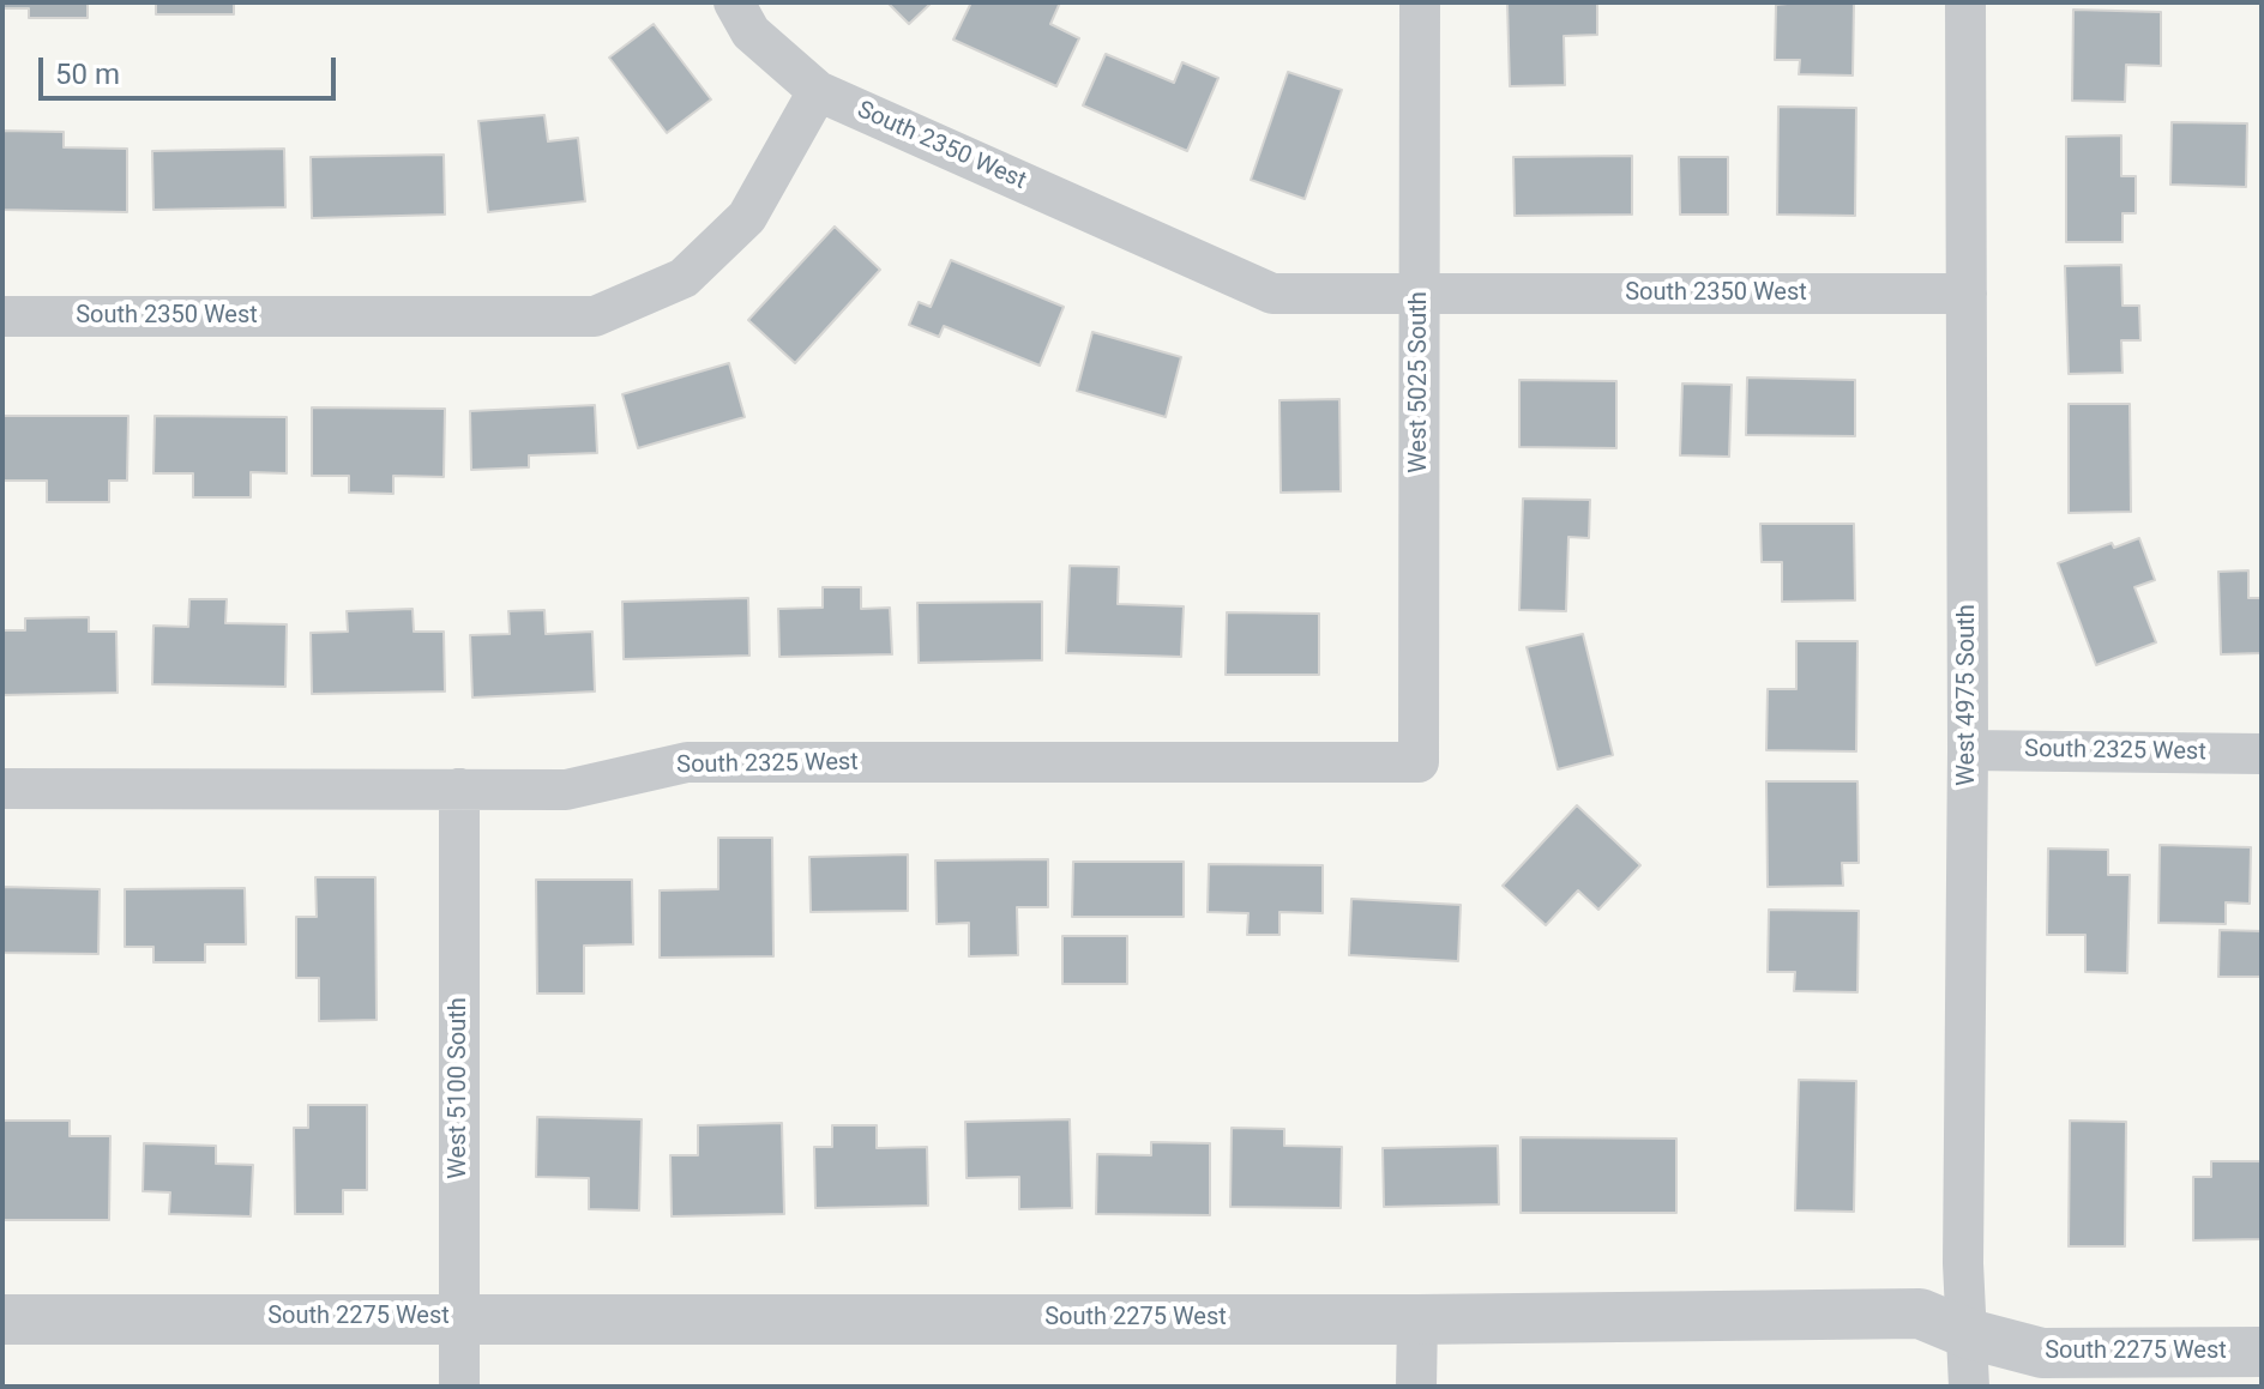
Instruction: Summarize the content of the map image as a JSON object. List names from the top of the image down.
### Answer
{
  "streets": {
    "street": [
      "South 2350 West",
      "West 5025 South",
      "West 4975 South",
      "South 2325 West",
      "West 5100 South",
      "South 2275 West"
    ]
  },
  "crossings": [
    ["South 2350 West", "West 5025 South"],
    ["South 2350 West", "West 4975 South"],
    ["West 5025 South", "South 2325 West"],
    ["West 4975 South", "South 2325 West"],
    ["West 4975 South", "South 2275 West"],
    ["South 2325 West", "West 5100 South"],
    ["West 5100 South", "South 2275 West"]
  ],
  "scale_bar": "50 m"
}
